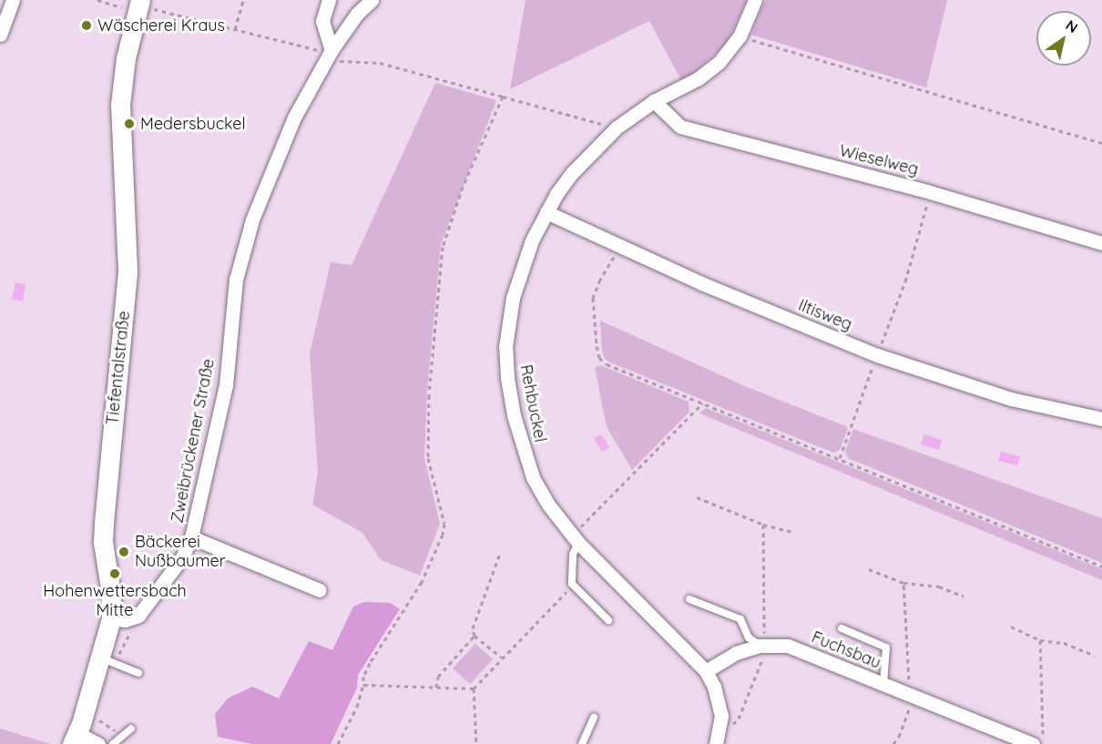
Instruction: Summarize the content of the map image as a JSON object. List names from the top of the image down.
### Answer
{
  "streets": {
    "street": [
      "Wieselweg",
      "Iltisweg",
      "Tiefentalstraße",
      "Rehbuckel",
      "Zweibrückener Straße",
      "Fuchsbau"
    ]
  },
  "crossings": [
    ["Wieselweg", "Rehbuckel"],
    ["Iltisweg", "Rehbuckel"],
    ["Tiefentalstraße", "Zweibrückener Straße"],
    ["Rehbuckel", "Fuchsbau"]
  ],
  "places": [
    "Wäscherei Kraus",
    "Medersbuckel",
    "Bäckerei Nußbaumer",
    "Hohenwettersbach Mitte"
  ],
  "north": "top right"
}
